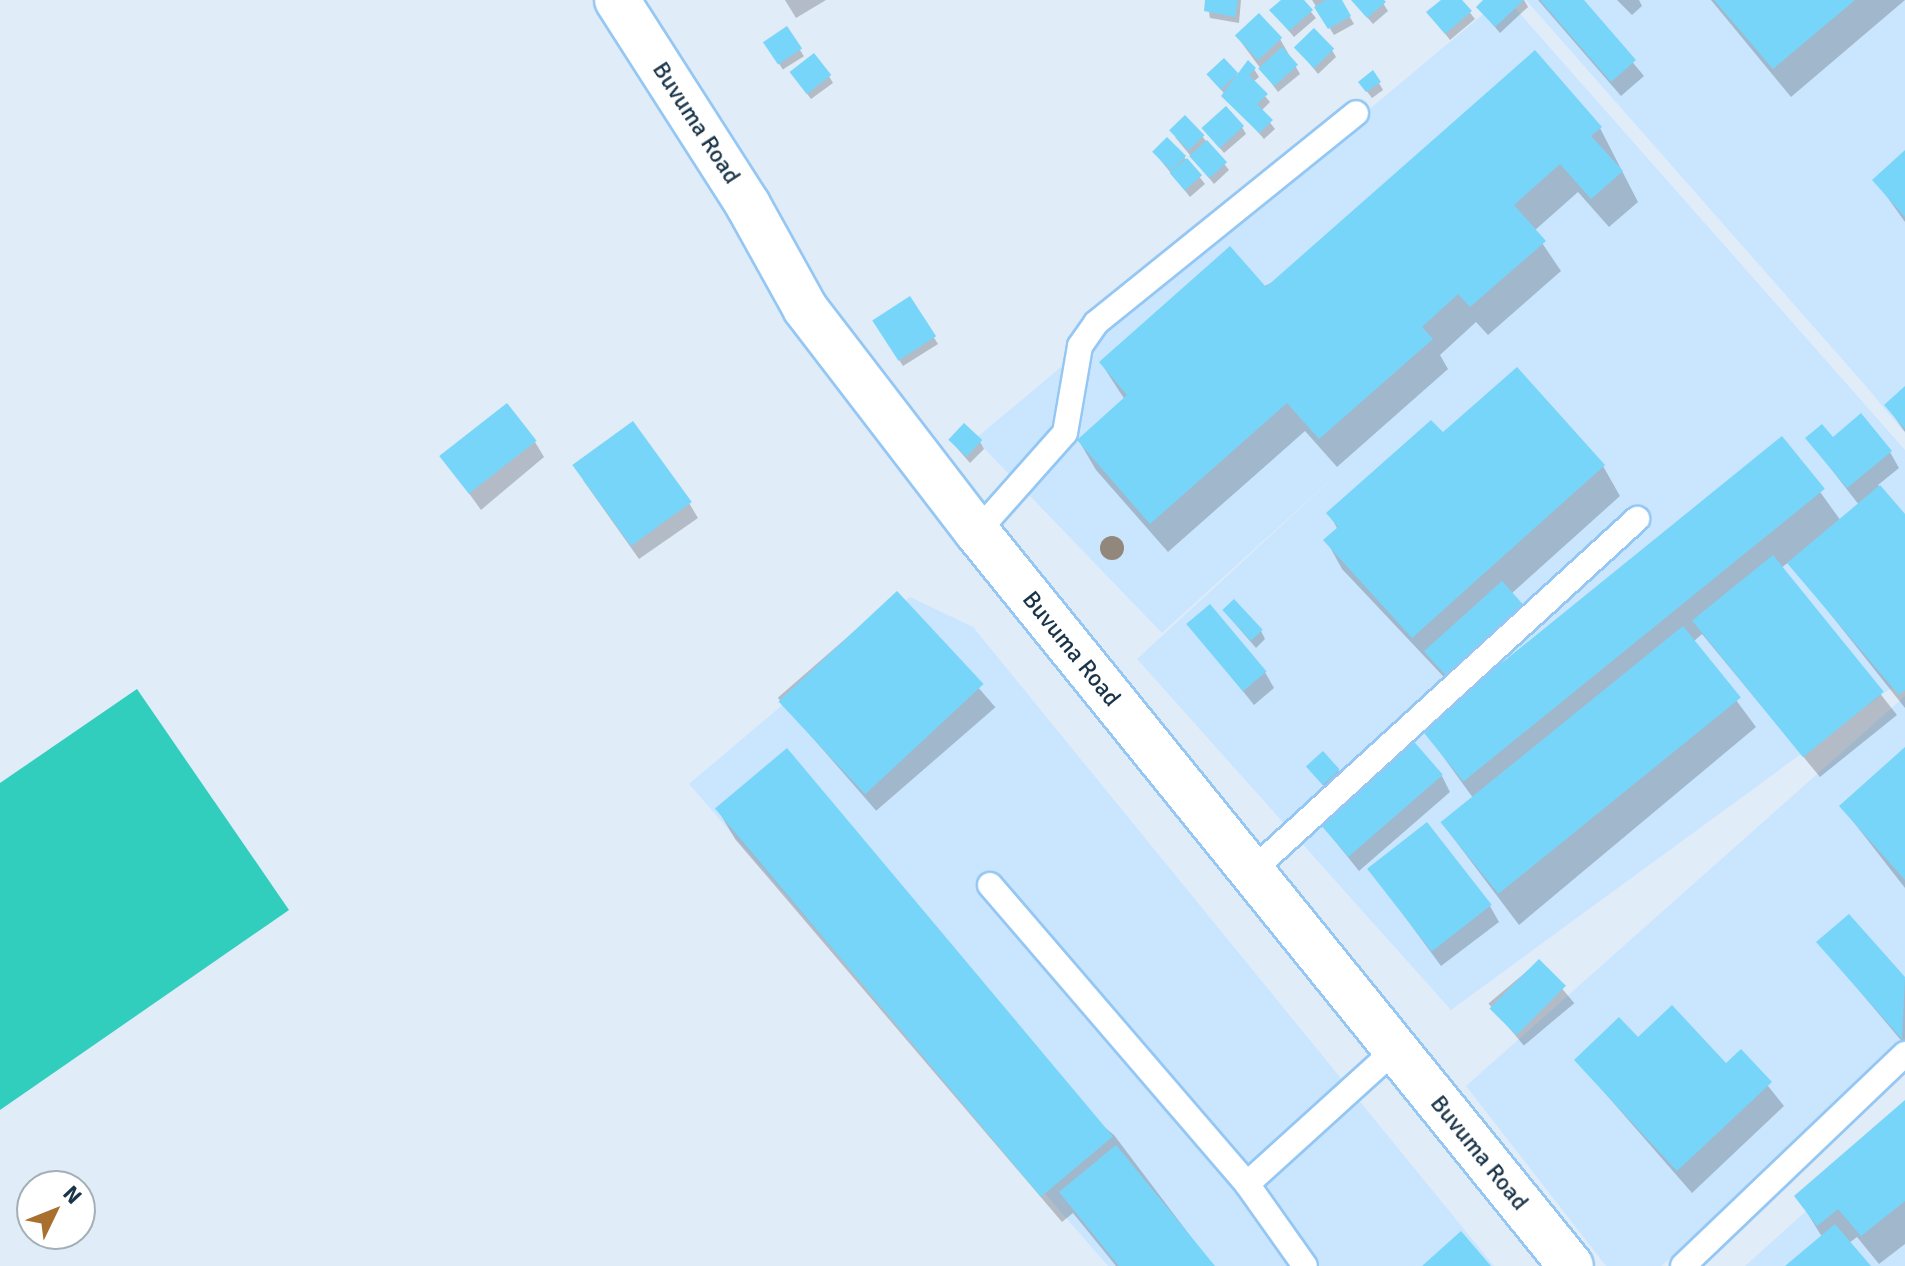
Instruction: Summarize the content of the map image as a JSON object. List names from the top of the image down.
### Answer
{
  "streets": {
    "street": ["Buvuma Road"]
  },
  "north": "top right"
}
